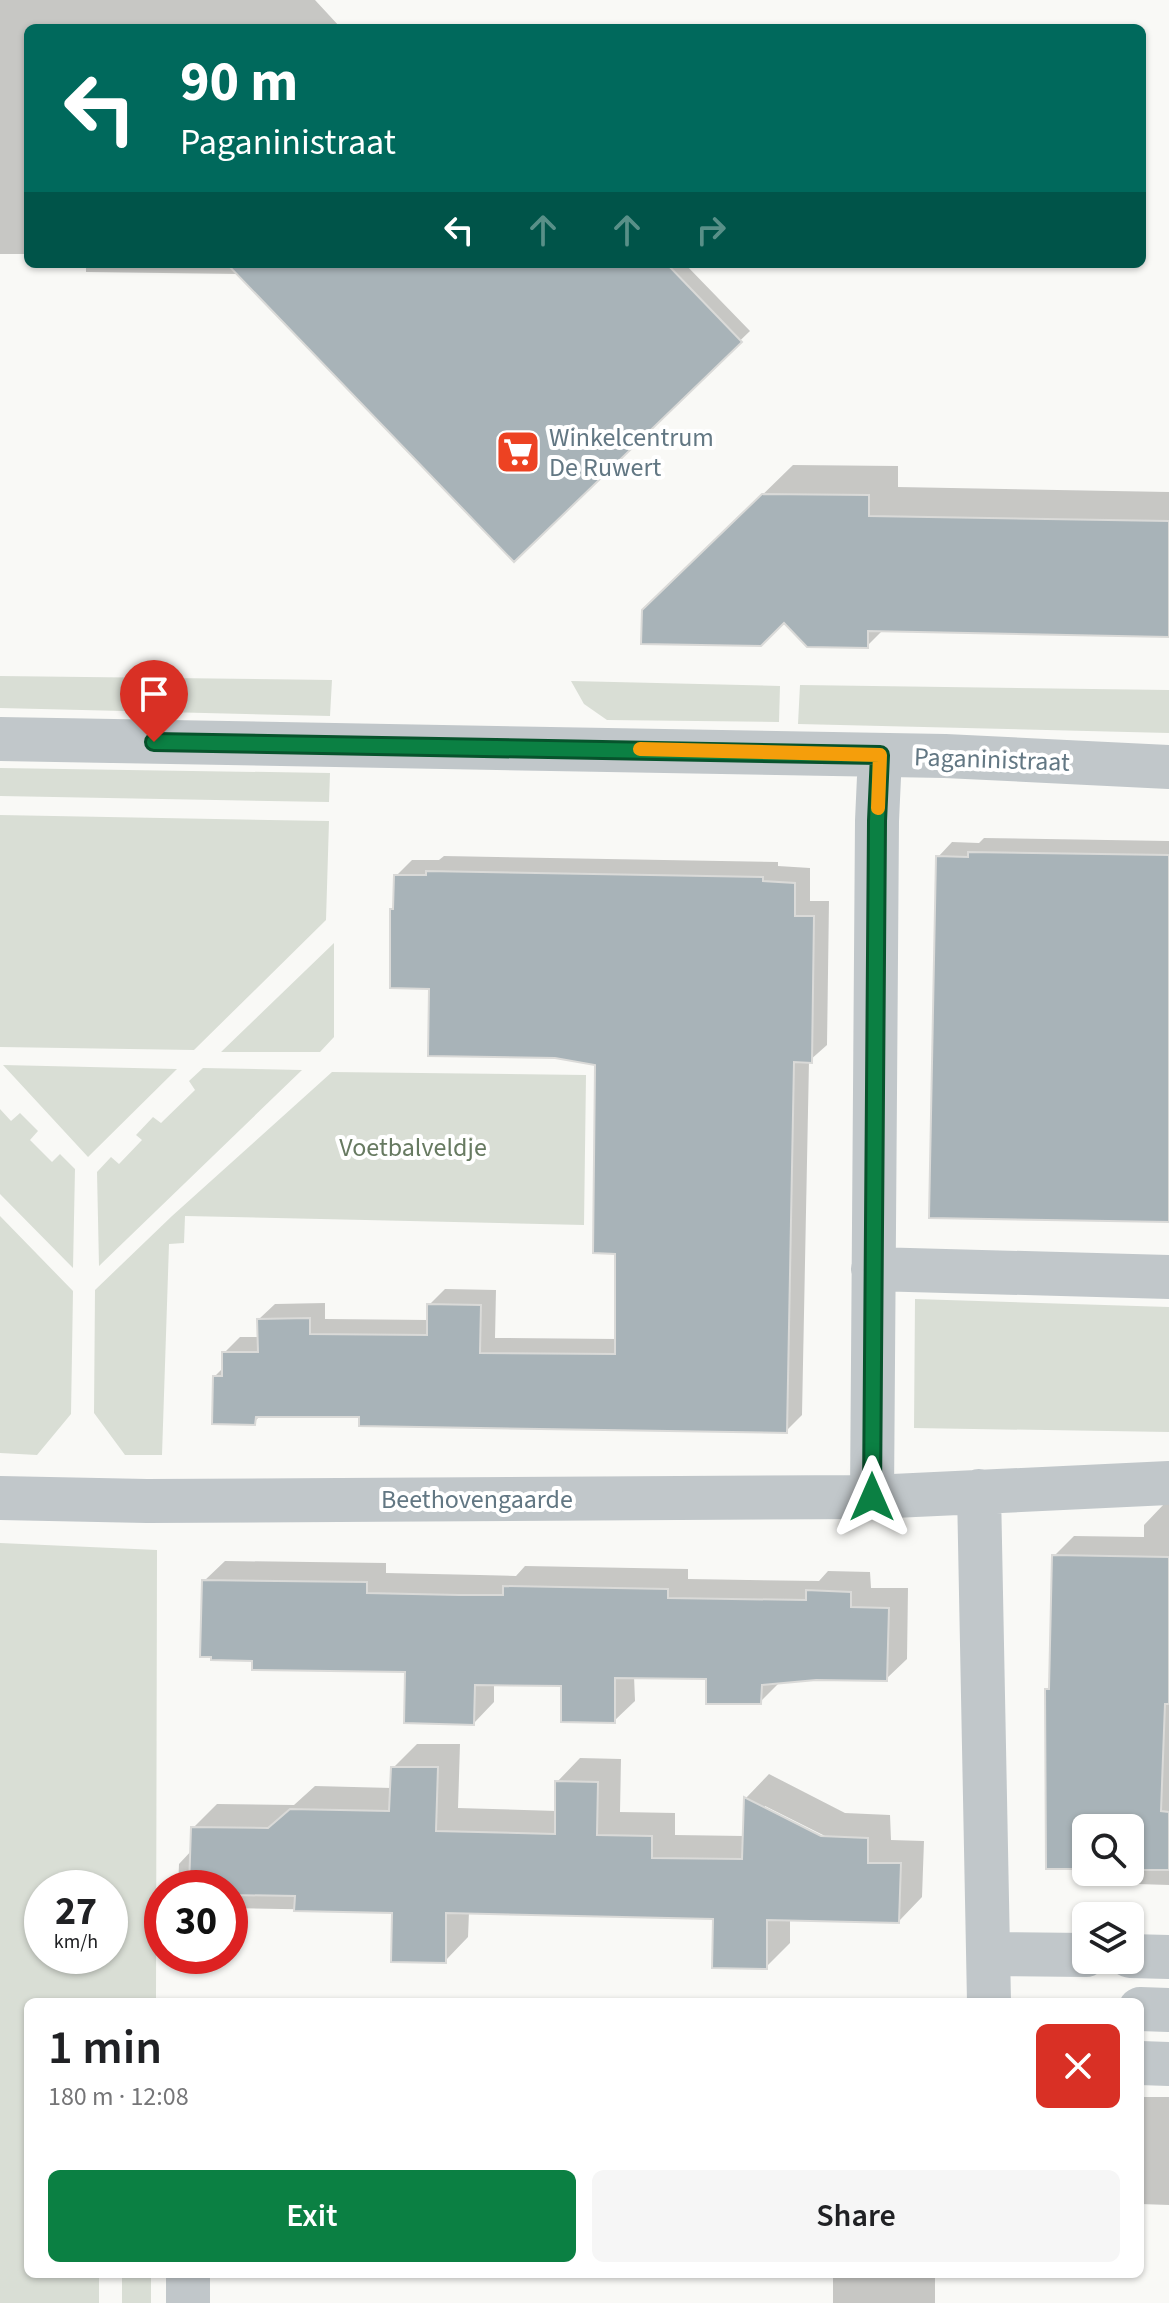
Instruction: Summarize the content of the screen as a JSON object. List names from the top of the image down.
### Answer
{
  "streets": {
    "street": ["Paganinistraat", "Beethovengaarde"]
  },
  "parks": ["Voetbalveldje"],
  "places": {
    "supermarket": ["Winkelcentrum De Ruwert"]
  },
  "page": {
    "turn": ["90 m", "Paganinistraat"],
    "speed": "27 km/h",
    "limit": "30",
    "heading": ["1 min", "180 m · 12:08"],
    "buttons": ["Exit", "Share"]
  }
}
